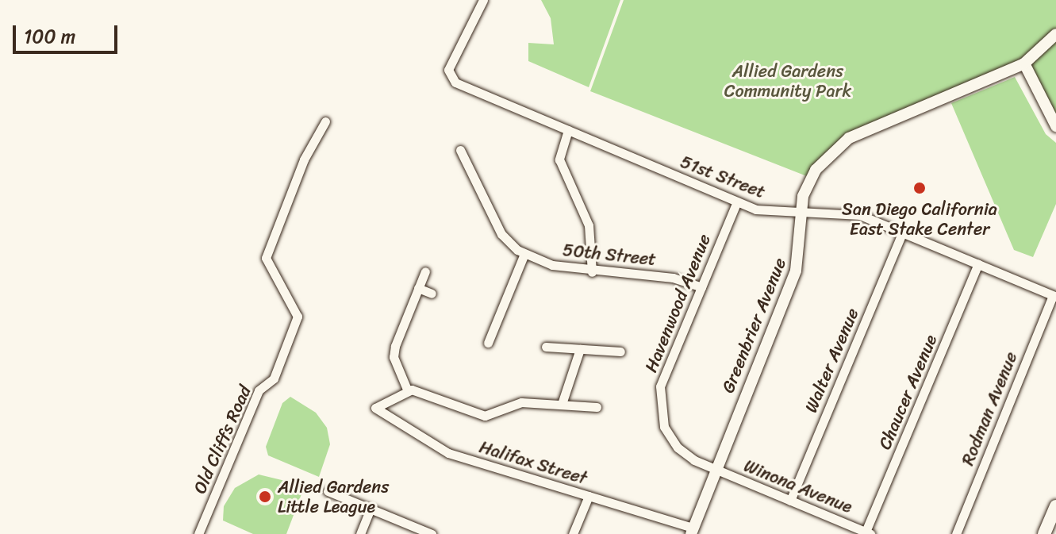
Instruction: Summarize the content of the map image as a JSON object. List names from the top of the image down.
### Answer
{
  "streets": {
    "street": [
      "51st Street",
      "50th Street",
      "Havenwood Avenue",
      "Greenbrier Avenue",
      "Walter Avenue",
      "Chaucer Avenue",
      "Rodman Avenue",
      "Old Cliffs Road",
      "Halifax Street",
      "Winona Avenue"
    ]
  },
  "crossings": [
    ["51st Street", "Havenwood Avenue"],
    ["51st Street", "Greenbrier Avenue"],
    ["51st Street", "Walter Avenue"],
    ["51st Street", "Chaucer Avenue"],
    ["51st Street", "Rodman Avenue"],
    ["50th Street", "Havenwood Avenue"],
    ["Havenwood Avenue", "Greenbrier Avenue"],
    ["Havenwood Avenue", "Winona Avenue"],
    ["Greenbrier Avenue", "Halifax Street"],
    ["Greenbrier Avenue", "Winona Avenue"],
    ["Walter Avenue", "Winona Avenue"],
    ["Chaucer Avenue", "Winona Avenue"]
  ],
  "parks": ["Allied Gardens Community Park"],
  "places": ["San Diego California East Stake Center", "Allied Gardens Little League"],
  "scale_bar": "100 m"
}
